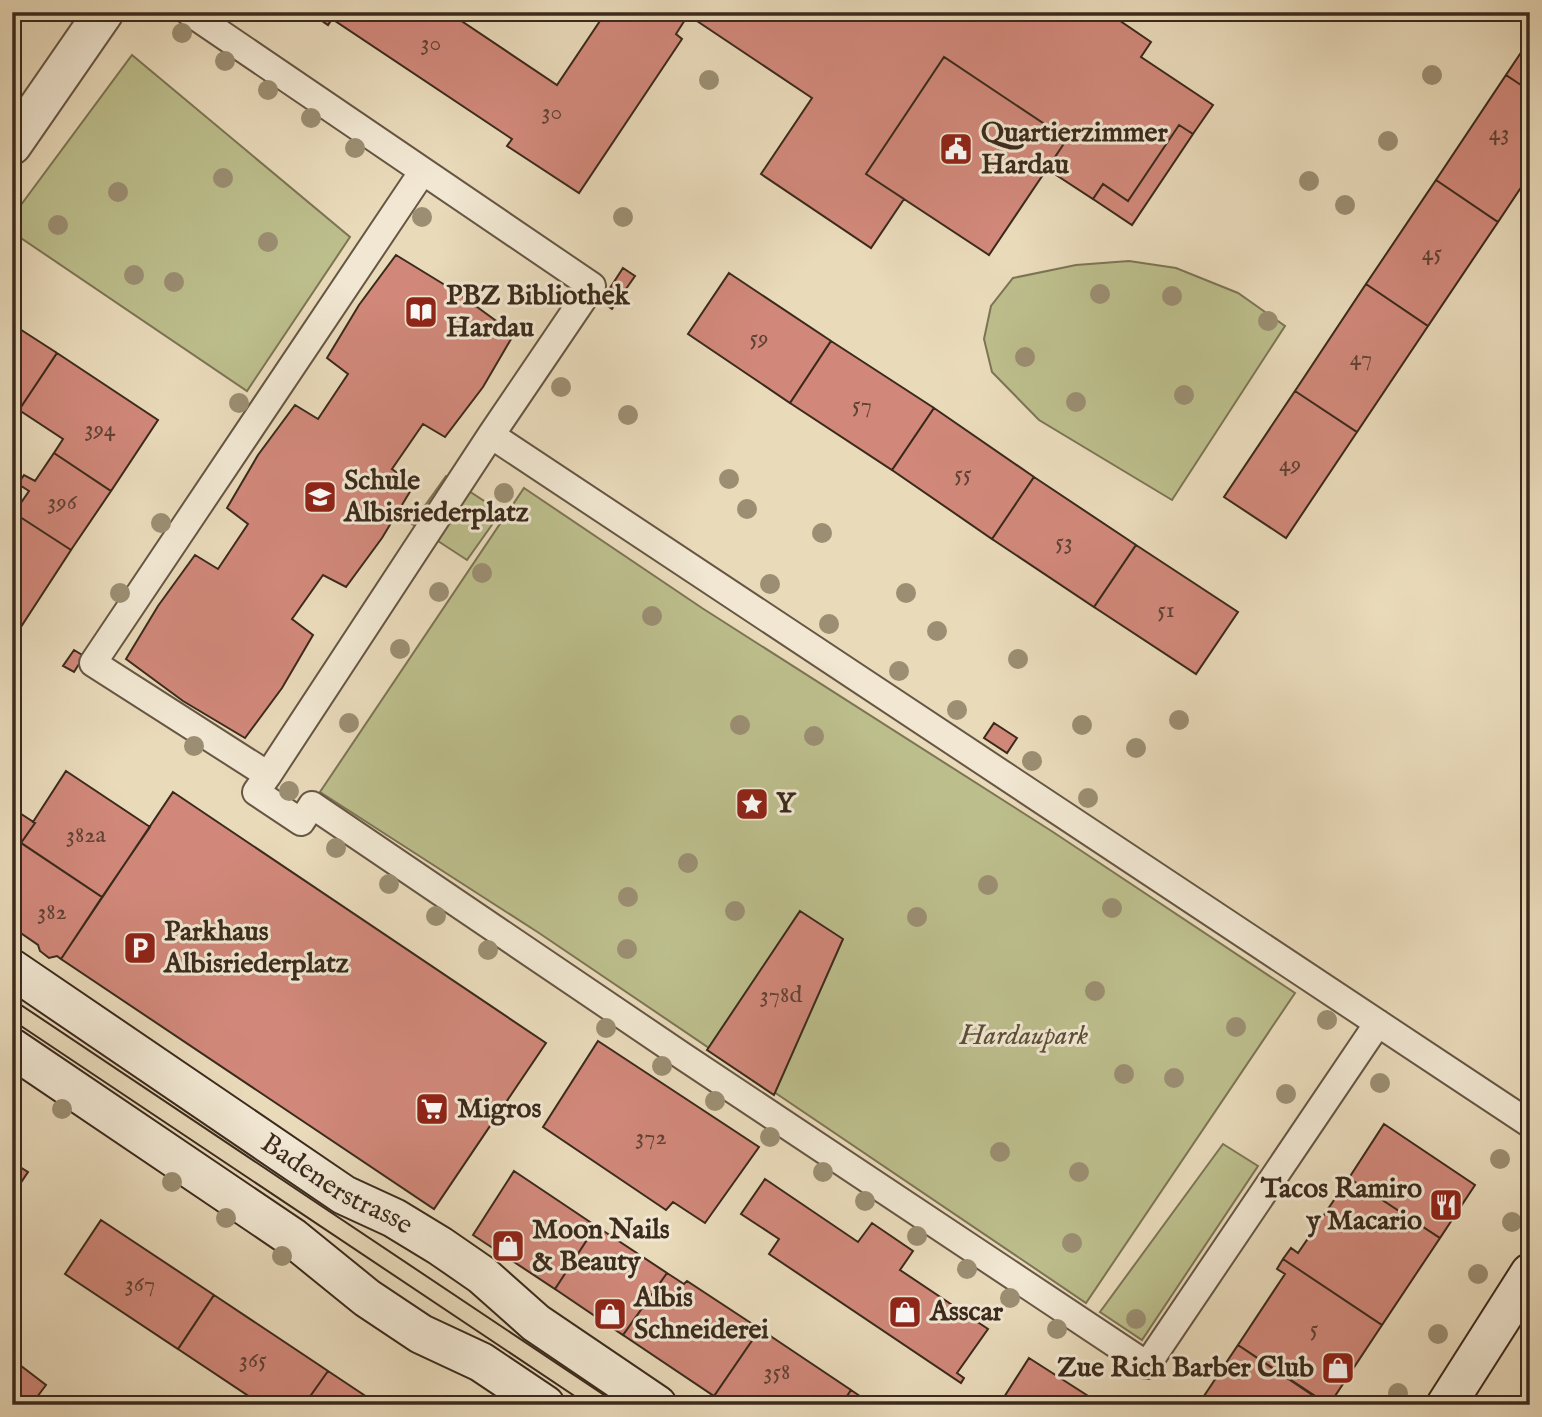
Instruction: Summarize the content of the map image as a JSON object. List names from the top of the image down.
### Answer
{
  "streets": {
    "street": ["Badenerstrasse"]
  },
  "parks": ["Hardaupark"],
  "places": {
    "public building": ["Quartierzimmer Hardau"],
    "library": ["PBZ Bibliothek Hardau"],
    "school or university": ["Schule Albisriederplatz"],
    "place": ["Y"],
    "parking": ["Parkhaus Albisriederplatz"],
    "supermarket": ["Migros"],
    "restaurant": ["Tacos Ramiro y Macario"],
    "shop": [
      "Moon Nails & Beauty",
      "Asscar",
      "Albis Schneiderei",
      "Zue Rich Barber Club"
    ]
  },
  "house_numbers": [
    "30",
    "30",
    "43",
    "45",
    "59",
    "47",
    "57",
    "394",
    "49",
    "55",
    "396",
    "53",
    "51",
    "382a",
    "382",
    "378d",
    "372",
    "367",
    "5",
    "365",
    "358"
  ]
}
